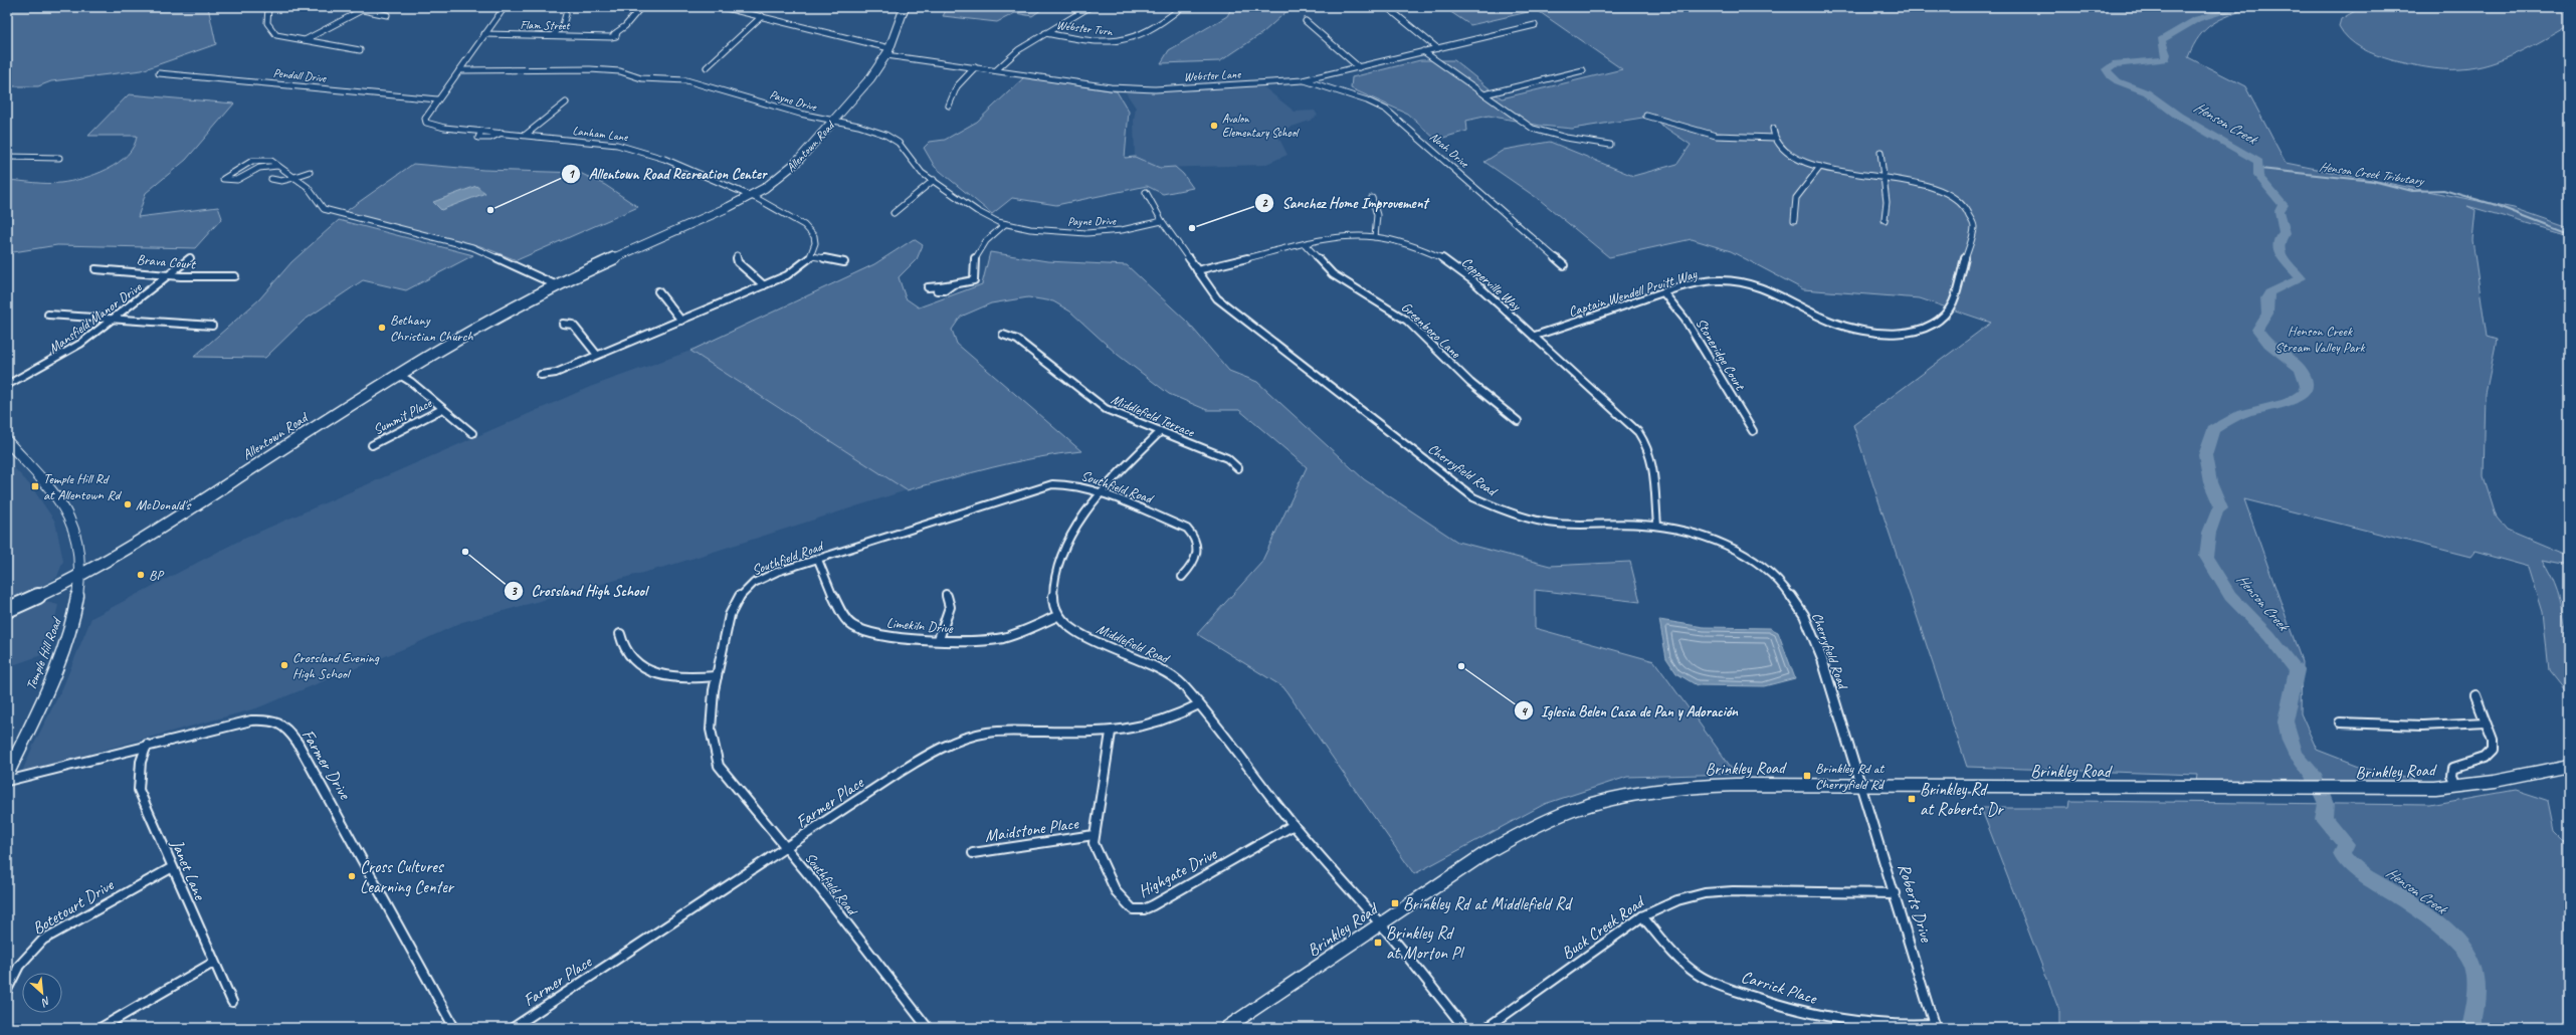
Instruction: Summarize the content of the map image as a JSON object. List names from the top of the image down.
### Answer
{
  "streets": {
    "main road": ["Allentown Road", "Temple Hill Road", "Brinkley Road"],
    "street": [
      "Flam Street",
      "Webster Turn",
      "Pendall Drive",
      "Webster Lane",
      "Payne Drive",
      "Lanham Lane",
      "Noah Drive",
      "Brava Court",
      "Copperville Way",
      "Captain Wendell Pruitt Way",
      "Mansfield Manor Drive",
      "Greenboro Lane",
      "Stoneridge Court",
      "Middlefield Terrace",
      "Summit Place",
      "Cherryfield Road",
      "Southfield Road",
      "Limekiln Drive",
      "Middlefield Road",
      "Farmer Drive",
      "Farmer Place",
      "Maidstone Place",
      "Janet Lane",
      "Highgate Drive",
      "Roberts Drive",
      "Botetourt Drive",
      "Buck Creek Road",
      "Carrick Place"
    ]
  },
  "crossings": [
    ["Flam Street", "Lanham Lane"],
    ["Pendall Drive", "Lanham Lane"],
    ["Webster Lane", "Allentown Road"],
    ["Webster Lane", "Noah Drive"],
    ["Payne Drive", "Lanham Lane"],
    ["Payne Drive", "Allentown Road"],
    ["Payne Drive", "Cherryfield Road"],
    ["Lanham Lane", "Allentown Road"],
    ["Allentown Road", "Temple Hill Road"],
    ["Brava Court", "Mansfield Manor Drive"],
    ["Copperville Way", "Captain Wendell Pruitt Way"],
    ["Copperville Way", "Greenboro Lane"],
    ["Copperville Way", "Cherryfield Road"],
    ["Captain Wendell Pruitt Way", "Stoneridge Court"],
    ["Cherryfield Road", "Brinkley Road"],
    ["Cherryfield Road", "Roberts Drive"],
    ["Southfield Road", "Limekiln Drive"],
    ["Southfield Road", "Farmer Place"],
    ["Limekiln Drive", "Middlefield Road"],
    ["Middlefield Road", "Brinkley Road"],
    ["Middlefield Road", "Farmer Place"],
    ["Middlefield Road", "Highgate Drive"],
    ["Farmer Drive", "Janet Lane"],
    ["Brinkley Road", "Roberts Drive"],
    ["Farmer Place", "Highgate Drive"],
    ["Maidstone Place", "Highgate Drive"],
    ["Janet Lane", "Botetourt Drive"],
    ["Roberts Drive", "Buck Creek Road"],
    ["Roberts Drive", "Carrick Place"],
    ["Buck Creek Road", "Carrick Place"]
  ],
  "water": ["Henson Creek", "Henson Creek Tributary"],
  "parks": ["Henson Creek Stream Valley Park"],
  "places": {
    "other": [
      "Avalon Elementary School",
      "Allentown Road Recreation Center",
      "Sanchez Home Improvement",
      "Bethany Christian Church",
      "McDonald's",
      "Crossland High School",
      "BP",
      "Crossland Evening High School",
      "Iglesia Belen Casa de Pan y Adoración",
      "Cross Cultures Learning Center"
    ],
    "transit": [
      "Temple Hill Rd at Allentown Rd",
      "Brinkley Rd at Cherryfield Rd",
      "Brinkley Rd at Roberts Dr",
      "Brinkley Rd at Middlefield Rd",
      "Brinkley Rd at Morton Pl"
    ]
  },
  "north": "bottom right"
}
